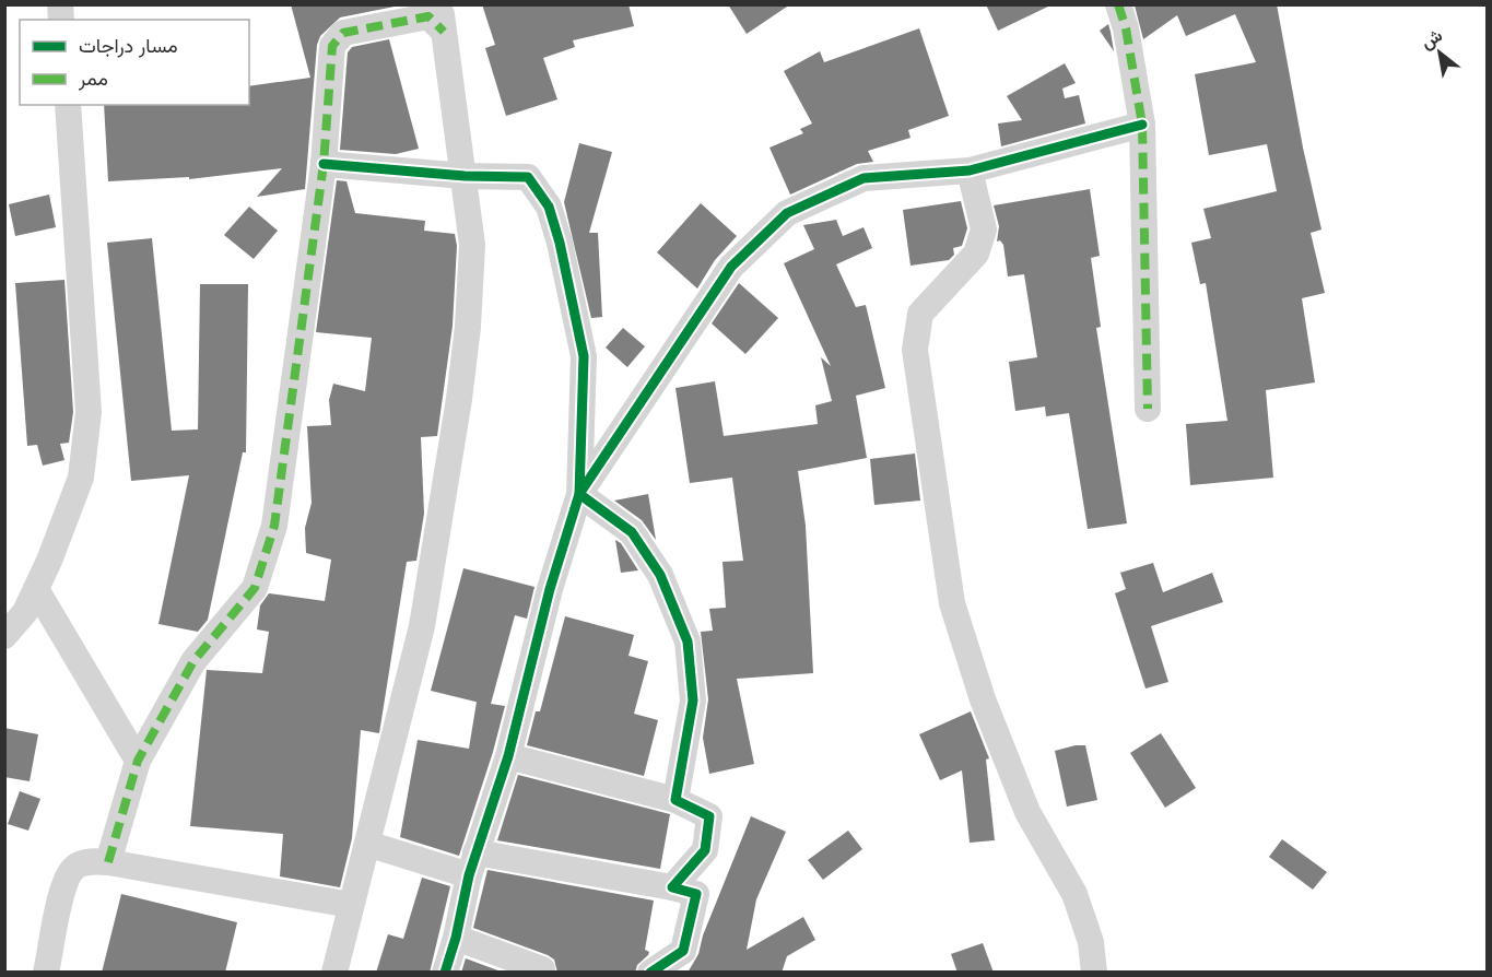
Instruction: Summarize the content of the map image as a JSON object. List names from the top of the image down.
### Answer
{
  "legend": ["مسار دراجات", "ممر"],
  "north": "top left"
}
